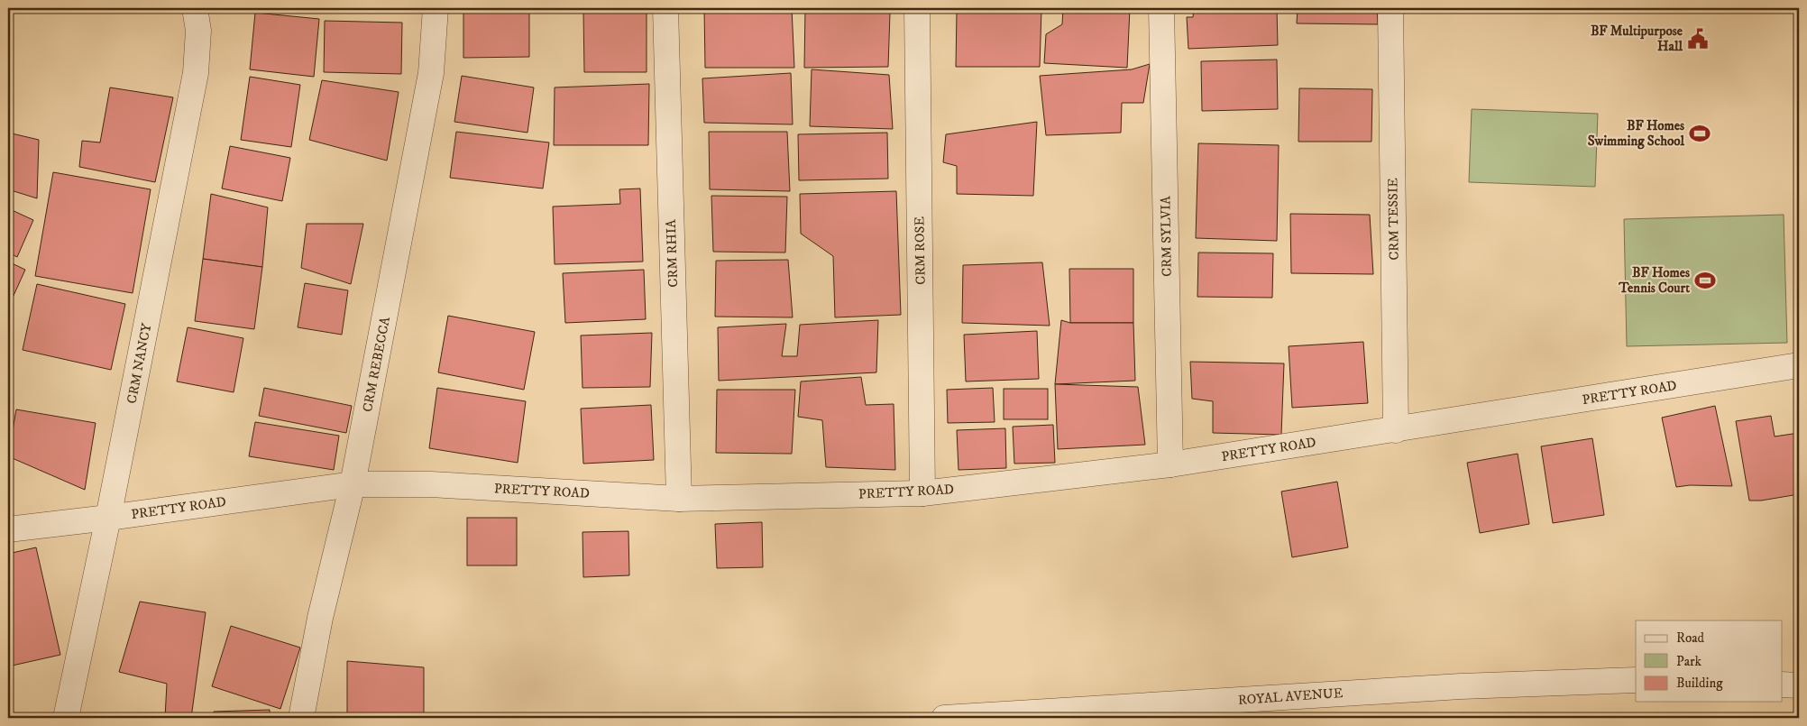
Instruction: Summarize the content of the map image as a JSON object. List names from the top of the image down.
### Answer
{
  "streets": {
    "street": [
      "CRM TESSIE",
      "CRM SYLVIA",
      "CRM ROSE",
      "CRM RHIA",
      "CRM NANCY",
      "CRM REBECCA",
      "PRETTY ROAD",
      "ROYAL AVENUE"
    ]
  },
  "crossings": [
    ["CRM TESSIE", "PRETTY ROAD"],
    ["CRM SYLVIA", "PRETTY ROAD"],
    ["CRM ROSE", "PRETTY ROAD"],
    ["CRM RHIA", "PRETTY ROAD"],
    ["CRM NANCY", "PRETTY ROAD"],
    ["CRM REBECCA", "PRETTY ROAD"]
  ],
  "places": {
    "public building": ["BF Multipurpose Hall"],
    "sports": ["BF Homes Swimming School", "BF Homes Tennis Court"]
  },
  "legend": ["Road", "Park", "Building"]
}
